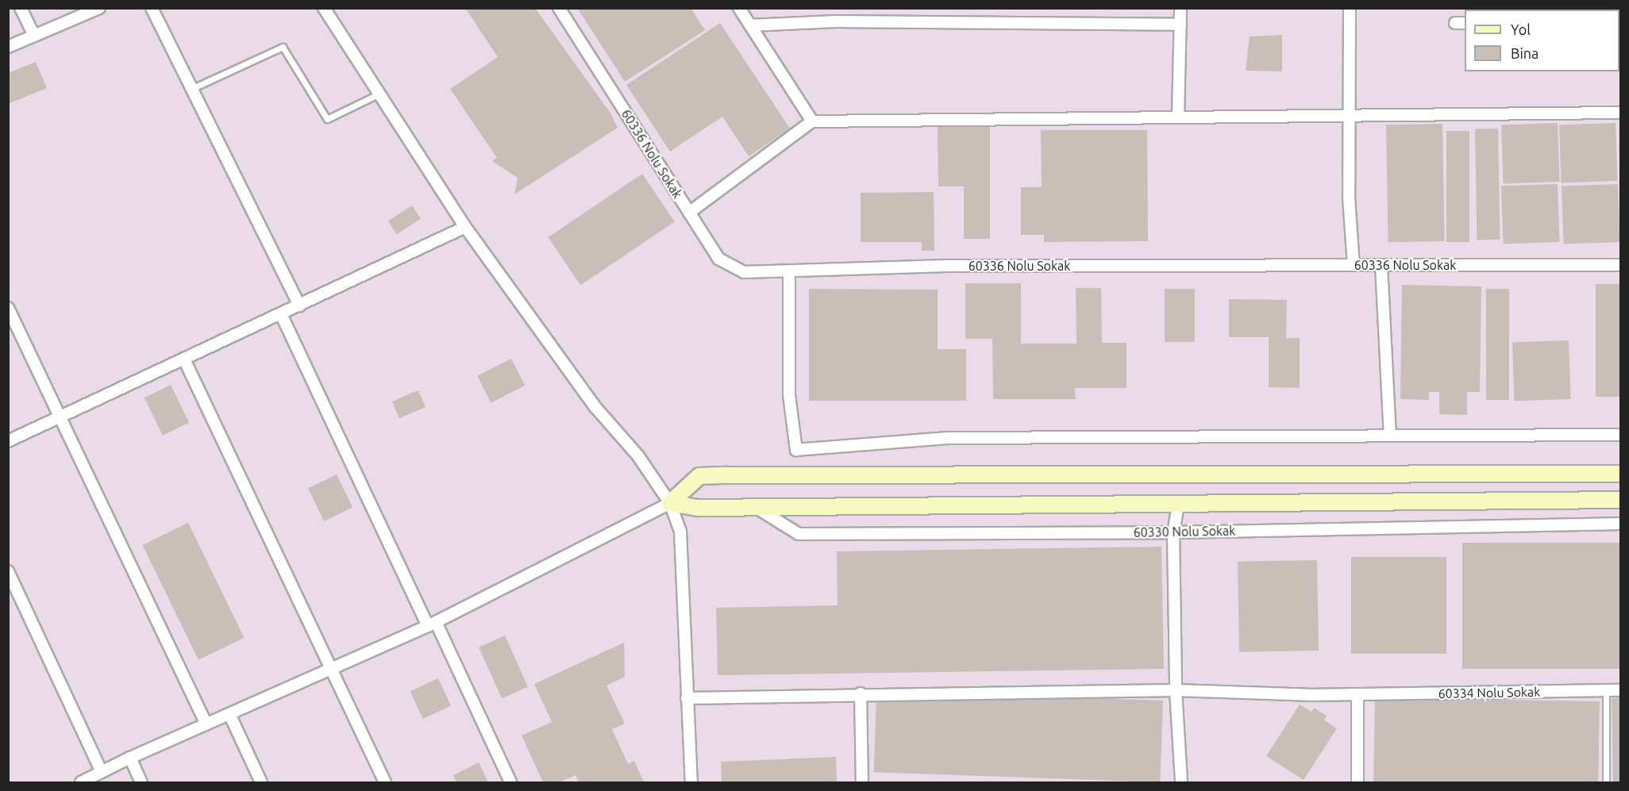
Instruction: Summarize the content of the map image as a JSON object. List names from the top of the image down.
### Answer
{
  "streets": {
    "street": ["60336 Nolu Sokak", "60330 Nolu Sokak", "60334 Nolu Sokak"]
  },
  "legend": ["Yol", "Bina"]
}
